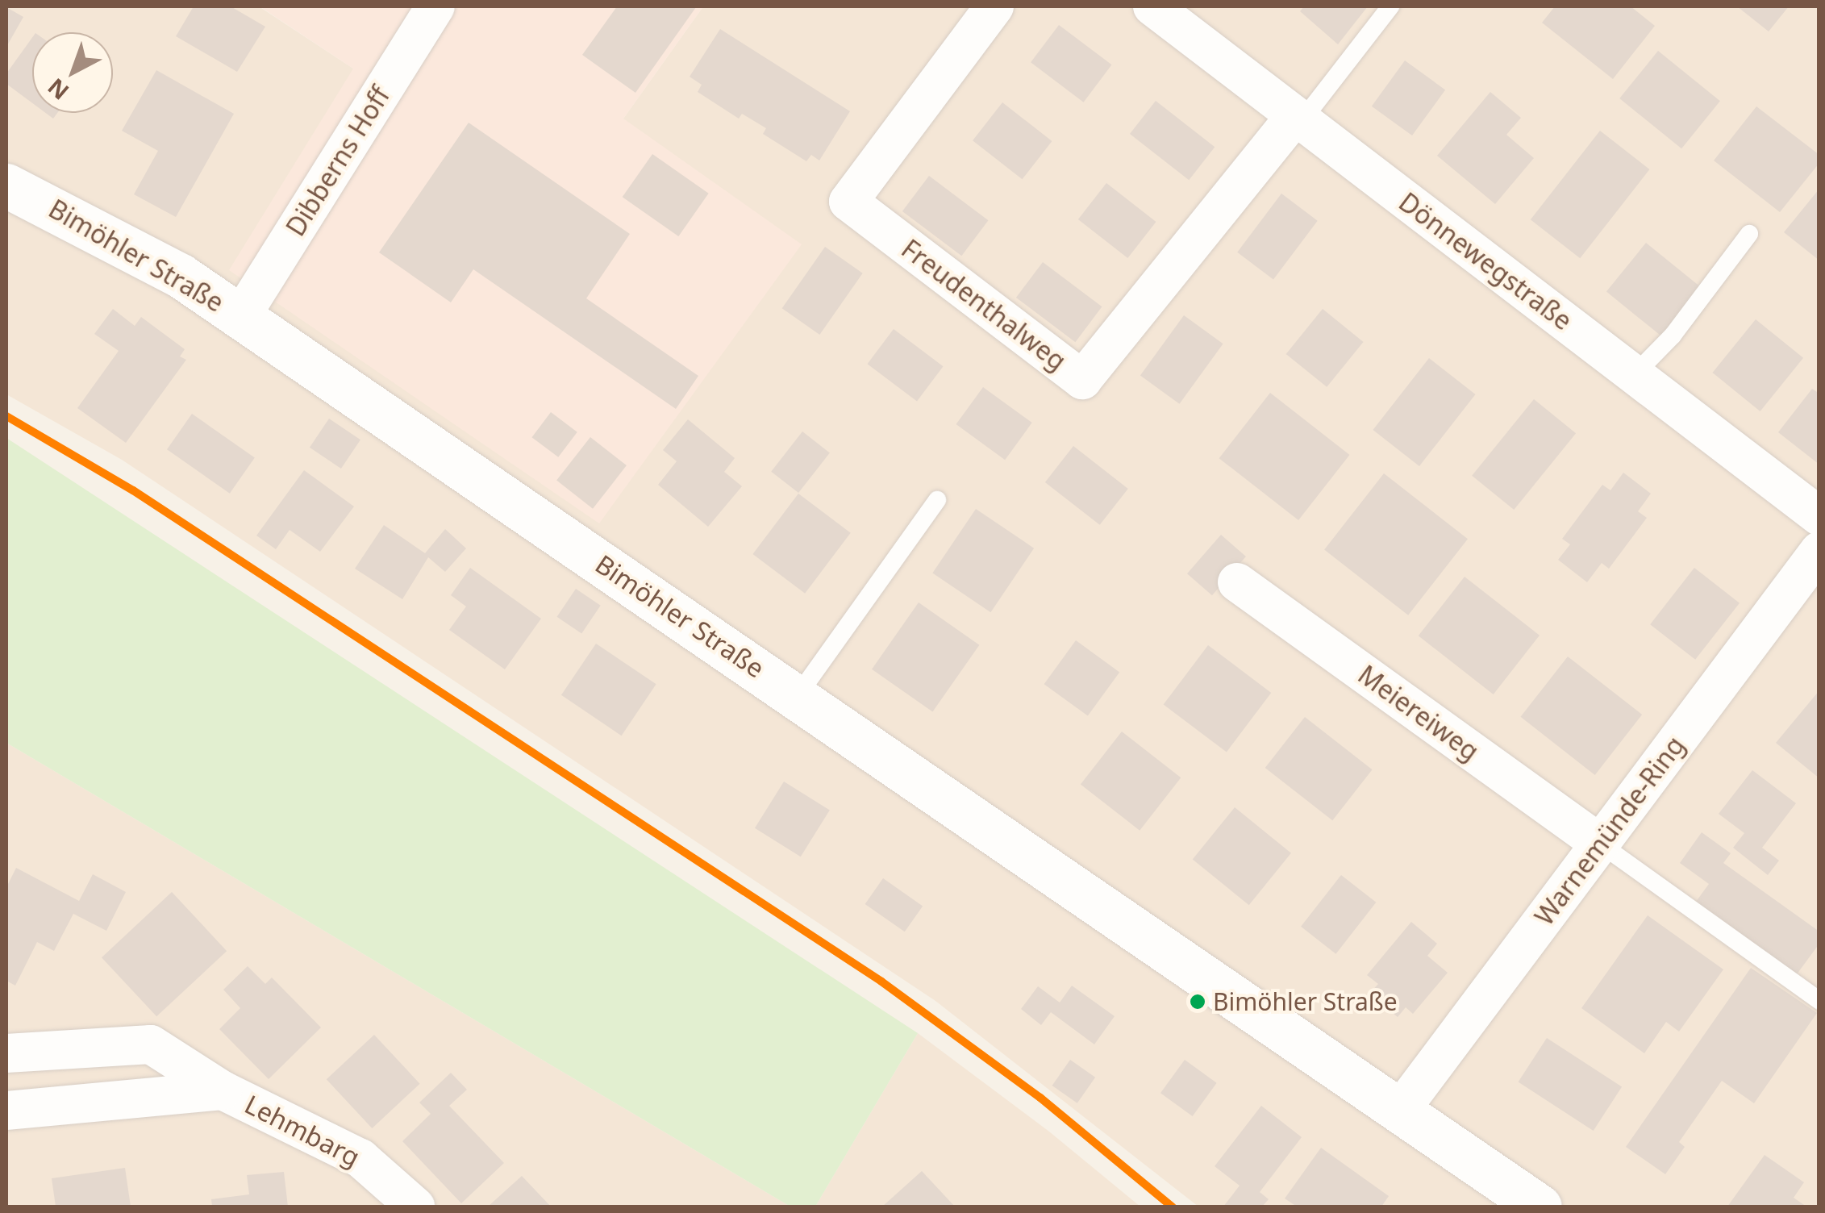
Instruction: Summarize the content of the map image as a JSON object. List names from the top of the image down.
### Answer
{
  "streets": {
    "street": [
      "Dibberns Hoff",
      "Bimöhler Straße",
      "Dönnewegstraße",
      "Freudenthalweg",
      "Meiereiweg",
      "Warnemünde-Ring",
      "Lehmbarg"
    ]
  },
  "crossings": [
    ["Dibberns Hoff", "Bimöhler Straße"],
    ["Bimöhler Straße", "Warnemünde-Ring"],
    ["Dönnewegstraße", "Freudenthalweg"],
    ["Meiereiweg", "Warnemünde-Ring"]
  ],
  "places": ["Bimöhler Straße"],
  "north": "bottom left"
}
